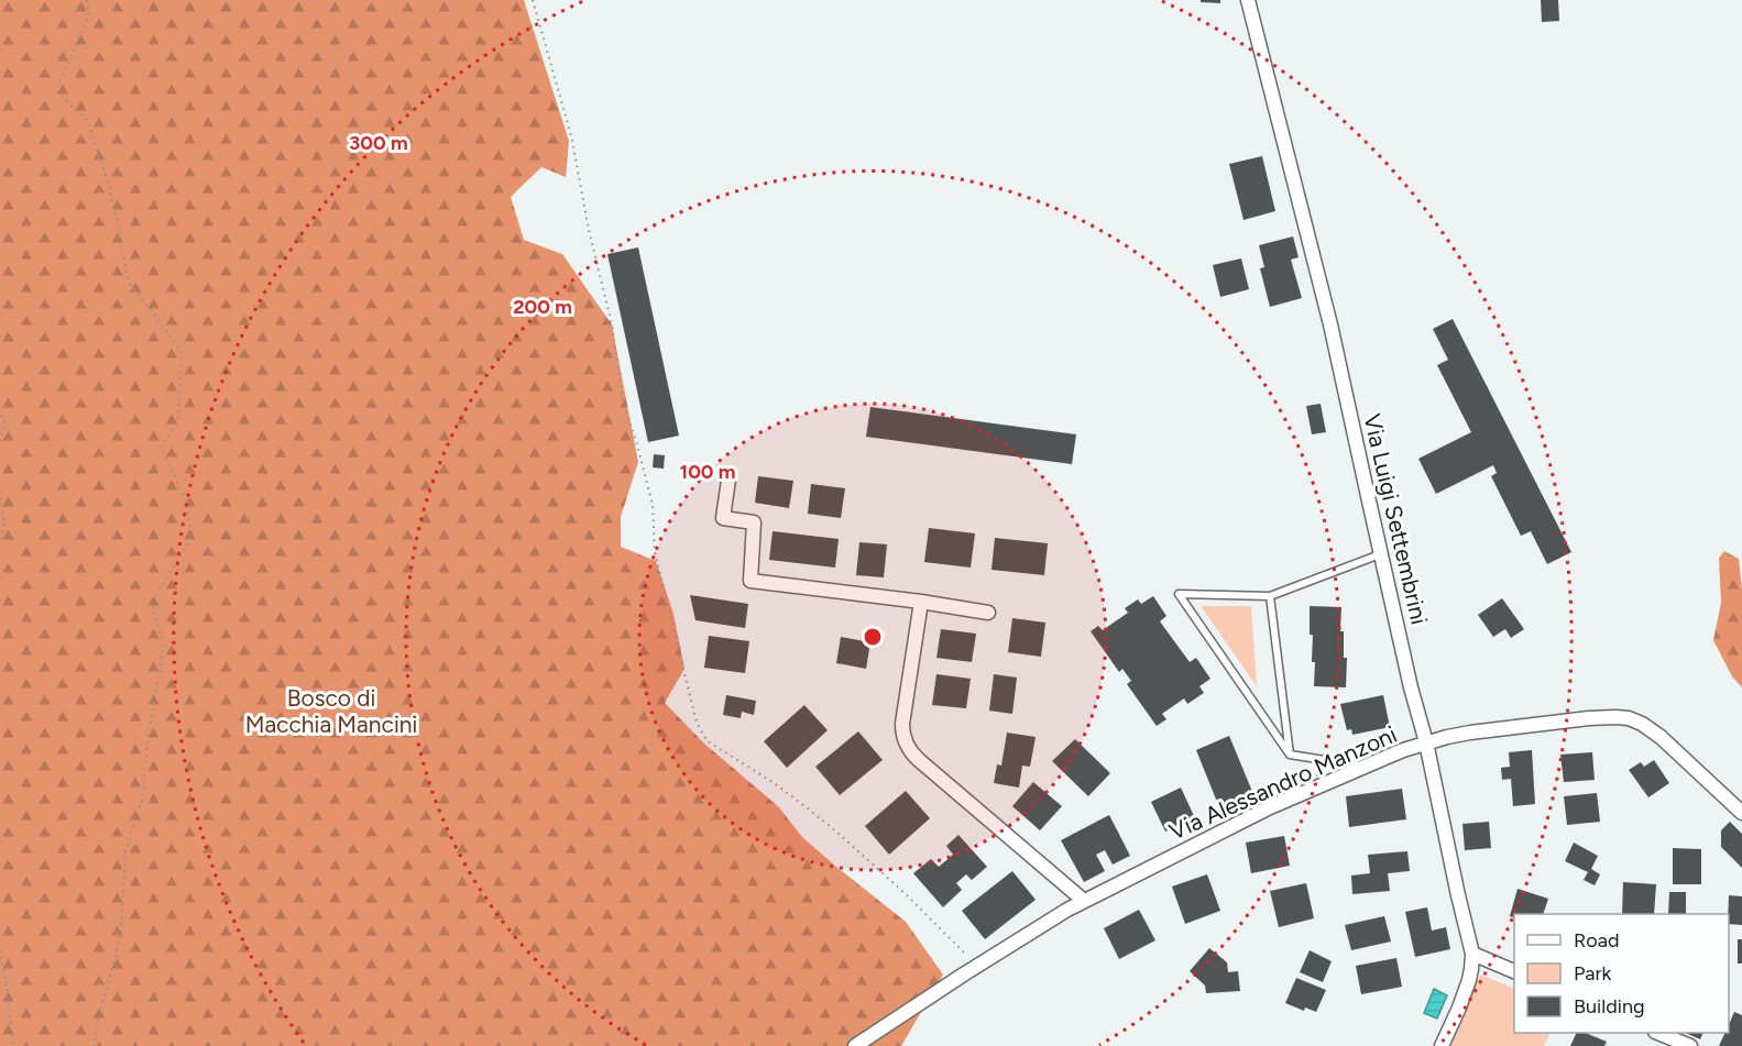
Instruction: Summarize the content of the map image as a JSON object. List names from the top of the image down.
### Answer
{
  "streets": {
    "street": ["Via Luigi Settembrini", "Via Alessandro Manzoni"]
  },
  "crossings": [
    ["Via Luigi Settembrini", "Via Alessandro Manzoni"]
  ],
  "parks": ["Bosco di Macchia Mancini"],
  "legend": ["Road", "Park", "Building"],
  "rings": ["300 m", "200 m", "100 m"]
}
